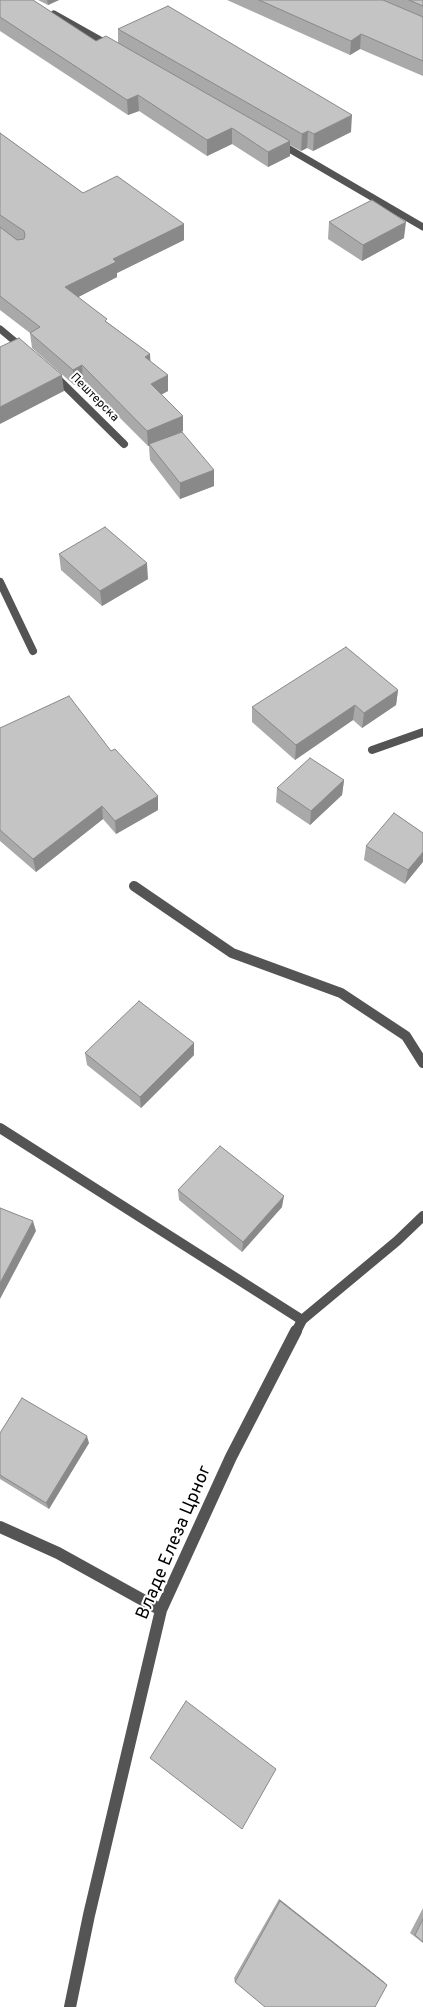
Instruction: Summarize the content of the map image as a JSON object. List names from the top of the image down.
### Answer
{
  "streets": {
    "street": ["Пештерска", "Владе Елеза Црног"]
  }
}
